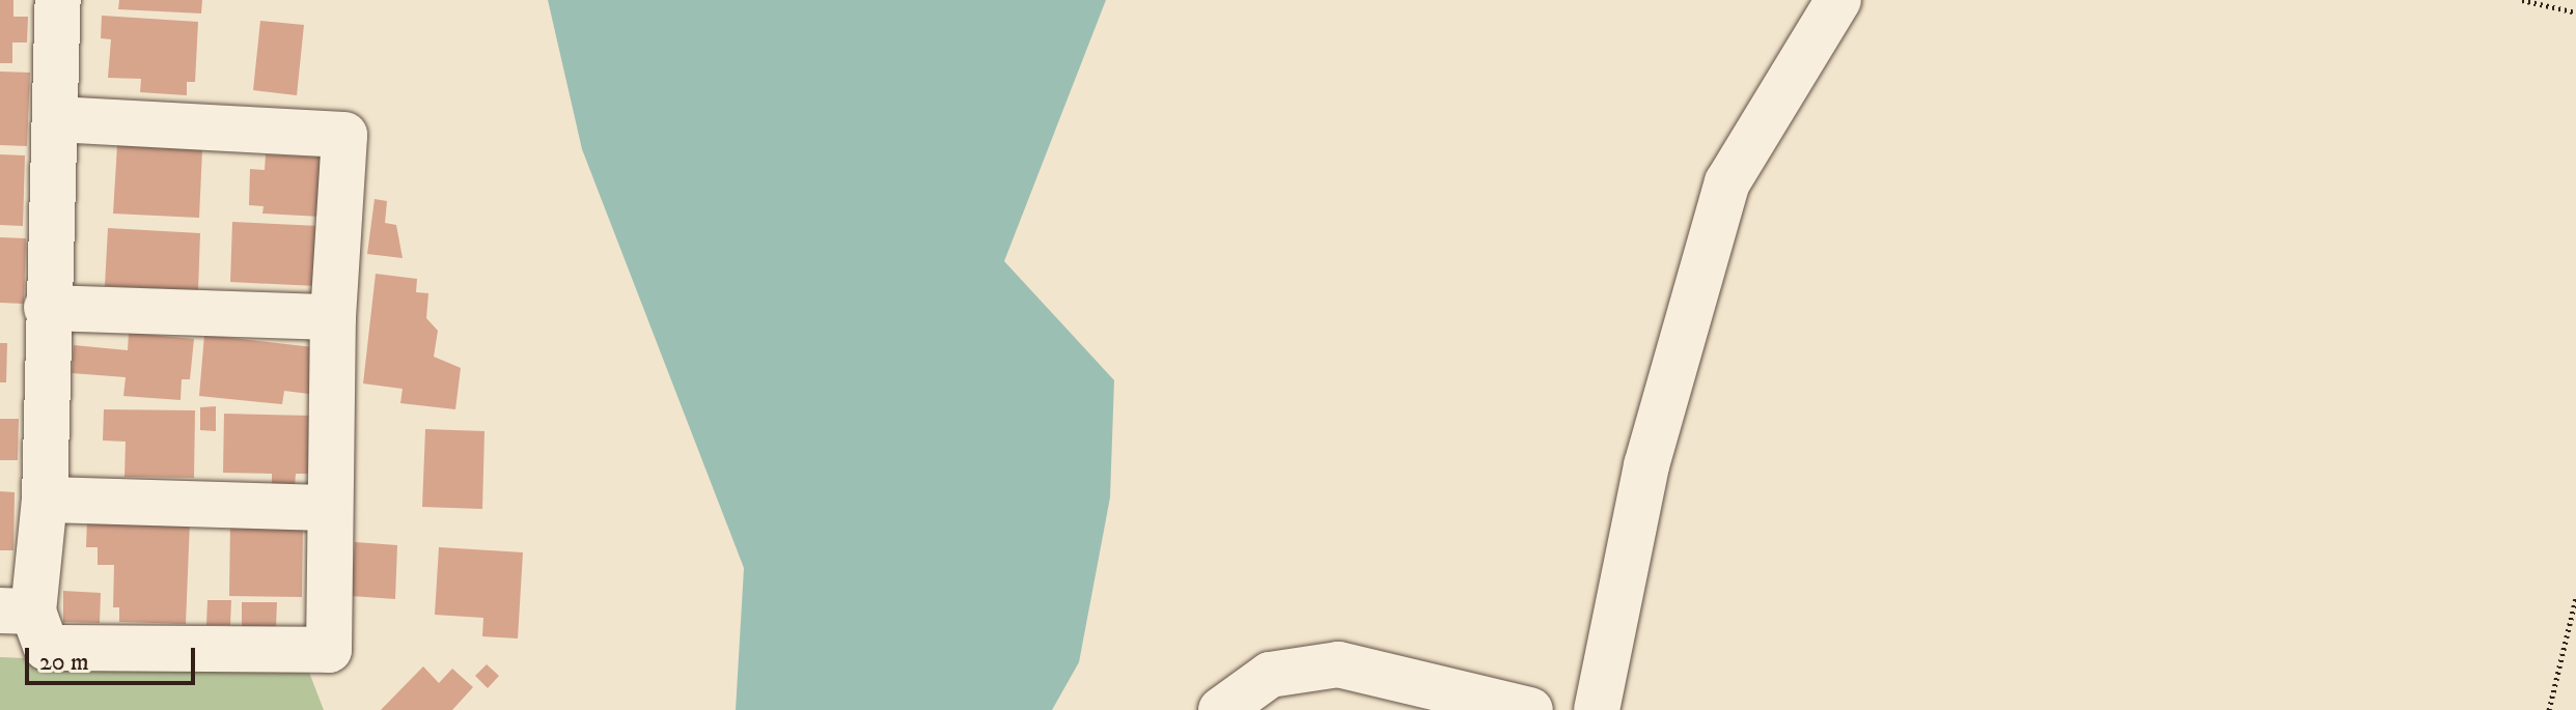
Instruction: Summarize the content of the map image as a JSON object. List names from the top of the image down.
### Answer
{
  "scale_bar": "20 m"
}
